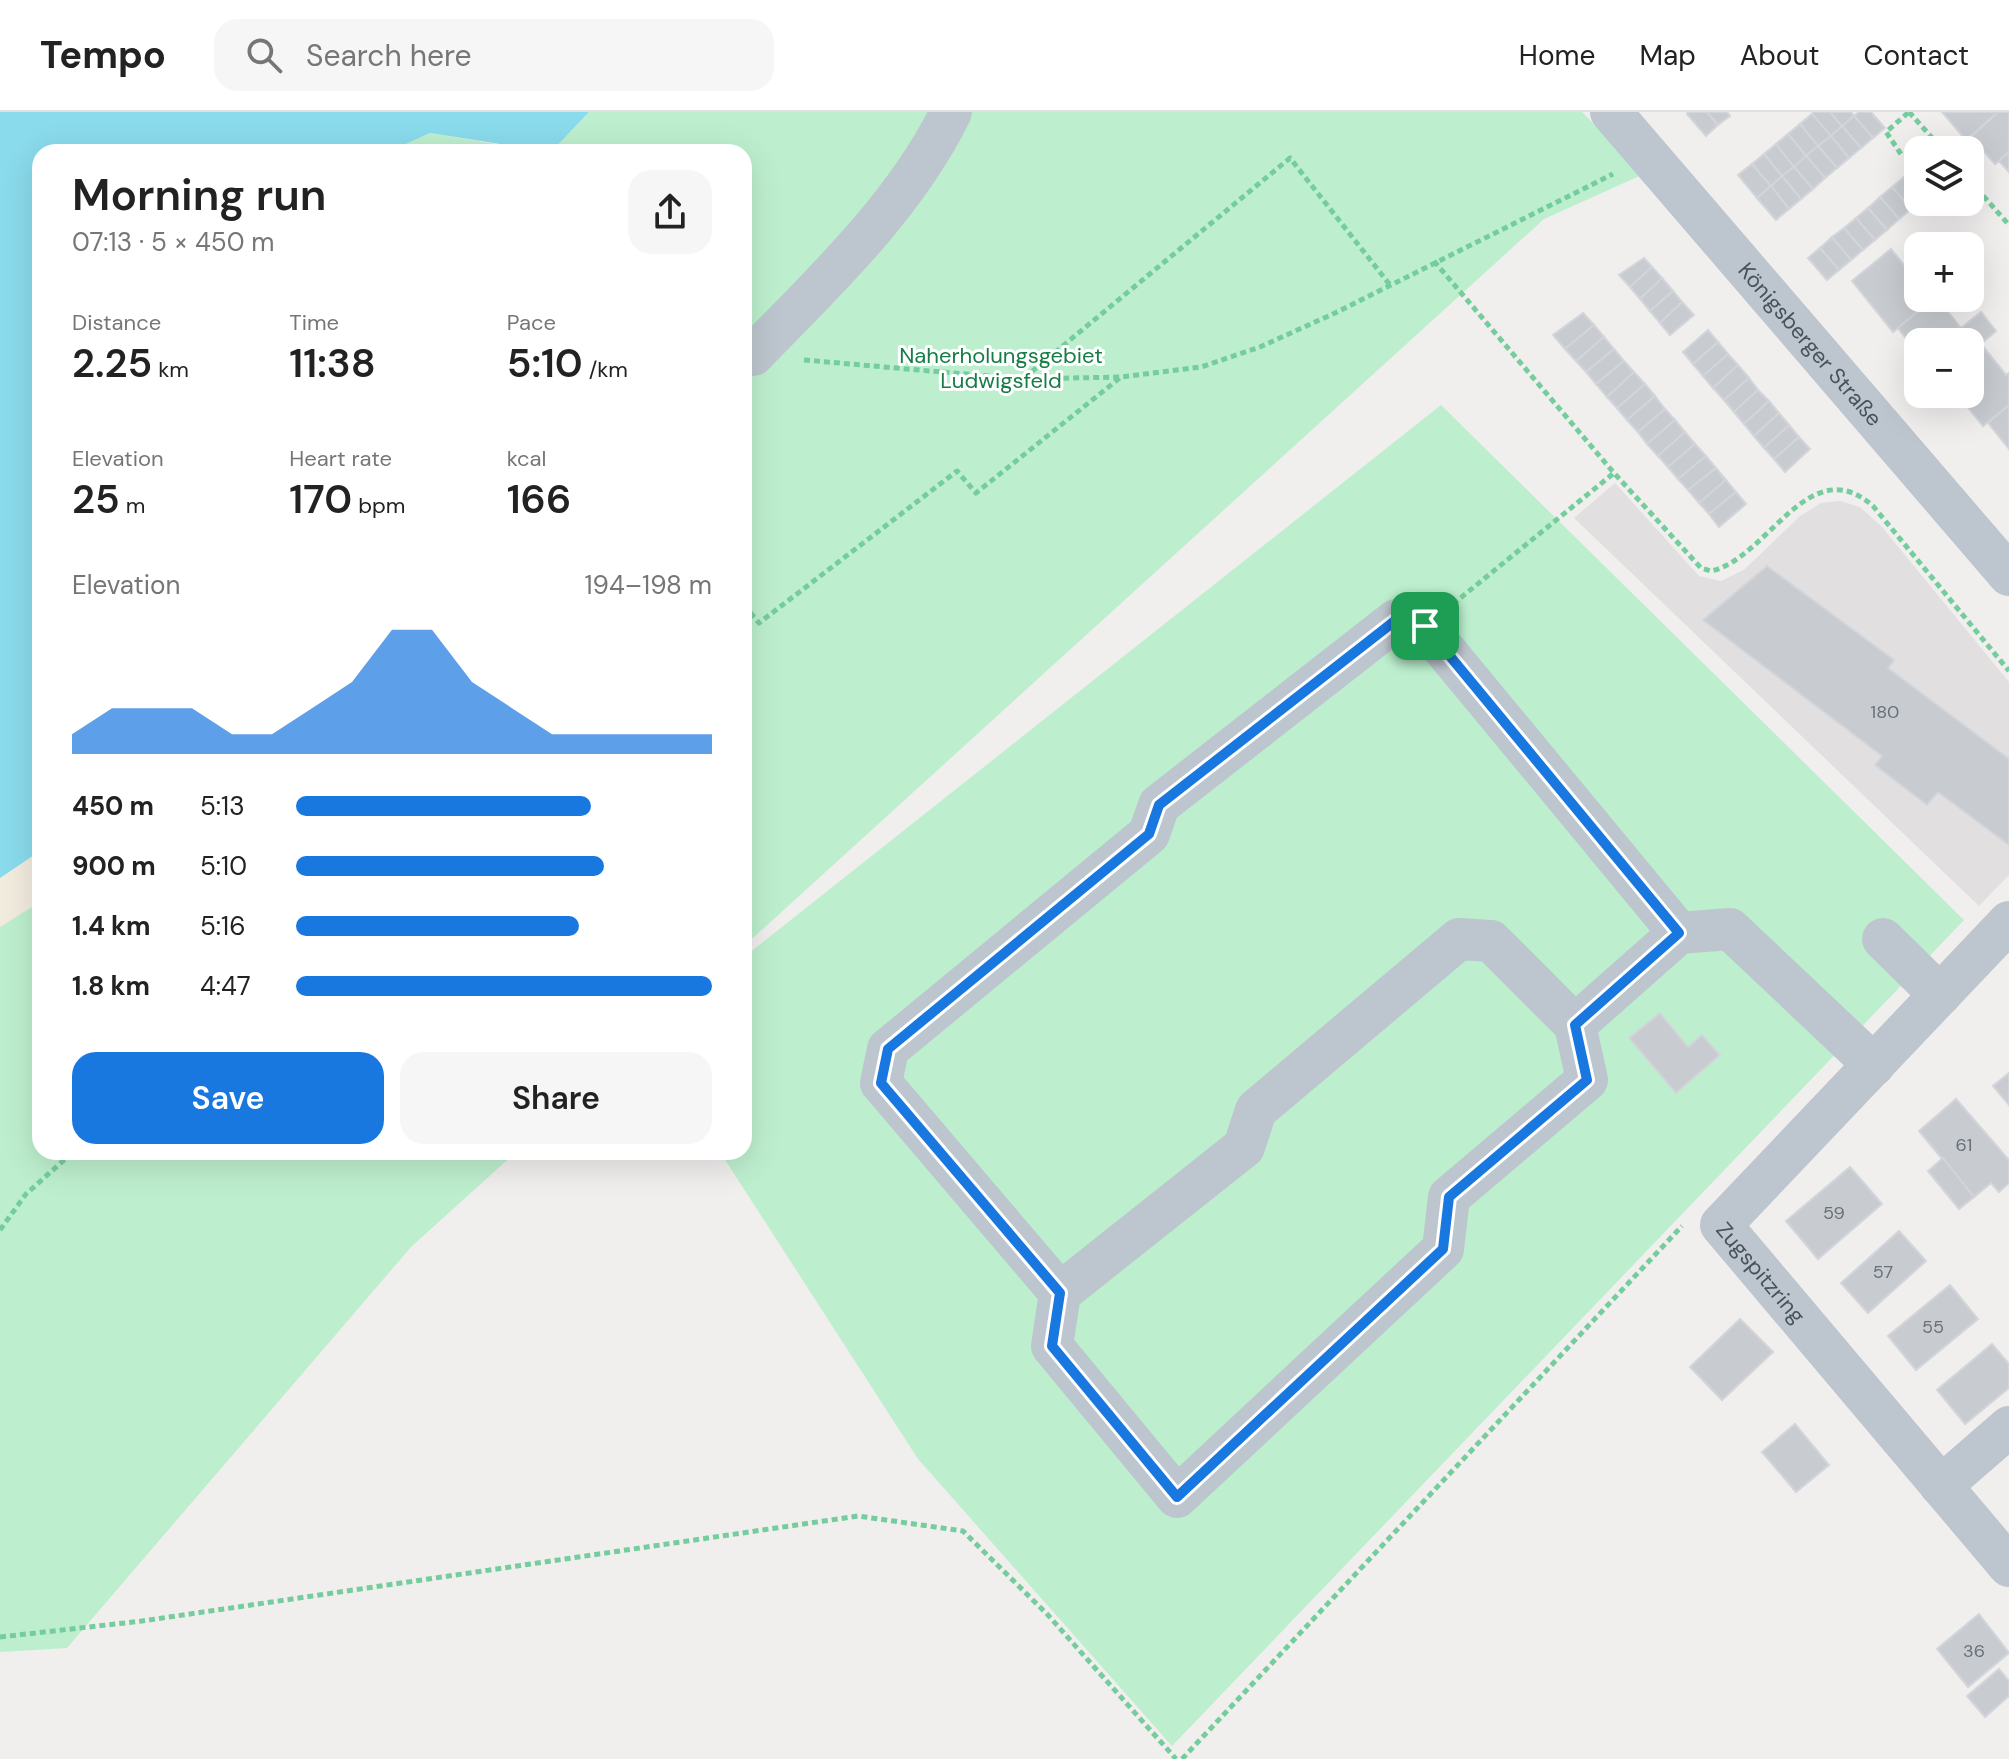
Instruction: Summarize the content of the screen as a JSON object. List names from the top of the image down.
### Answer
{
  "streets": {
    "street": ["Königsberger Straße", "Zugspitzring"]
  },
  "parks": ["Naherholungsgebiet Ludwigsfeld"],
  "house_numbers": [
    "180",
    "61",
    "59",
    "57",
    "55",
    "36"
  ],
  "page": {
    "header": "Tempo",
    "search": "Search here",
    "nav": [
      "Home",
      "Map",
      "About",
      "Contact"
    ],
    "map_buttons": ["+", "−"],
    "heading": ["Morning run", "07:13 · 5 × 450 m"],
    "stats": [
      ["Distance", "2.25 km"],
      ["Time", "11:38"],
      ["Pace", "5:10 /km"],
      ["Elevation", "25 m"],
      ["Heart rate", "170 bpm"],
      ["kcal", "166"]
    ],
    "chart": ["Elevation", "194–198 m"],
    "list": [
      {
        "name": "450 m",
        "note": "5:13"
      },
      {
        "name": "900 m",
        "note": "5:10"
      },
      {
        "name": "1.4 km",
        "note": "5:16"
      },
      {
        "name": "1.8 km",
        "note": "4:47"
      }
    ],
    "buttons": ["Save", "Share"]
  }
}
